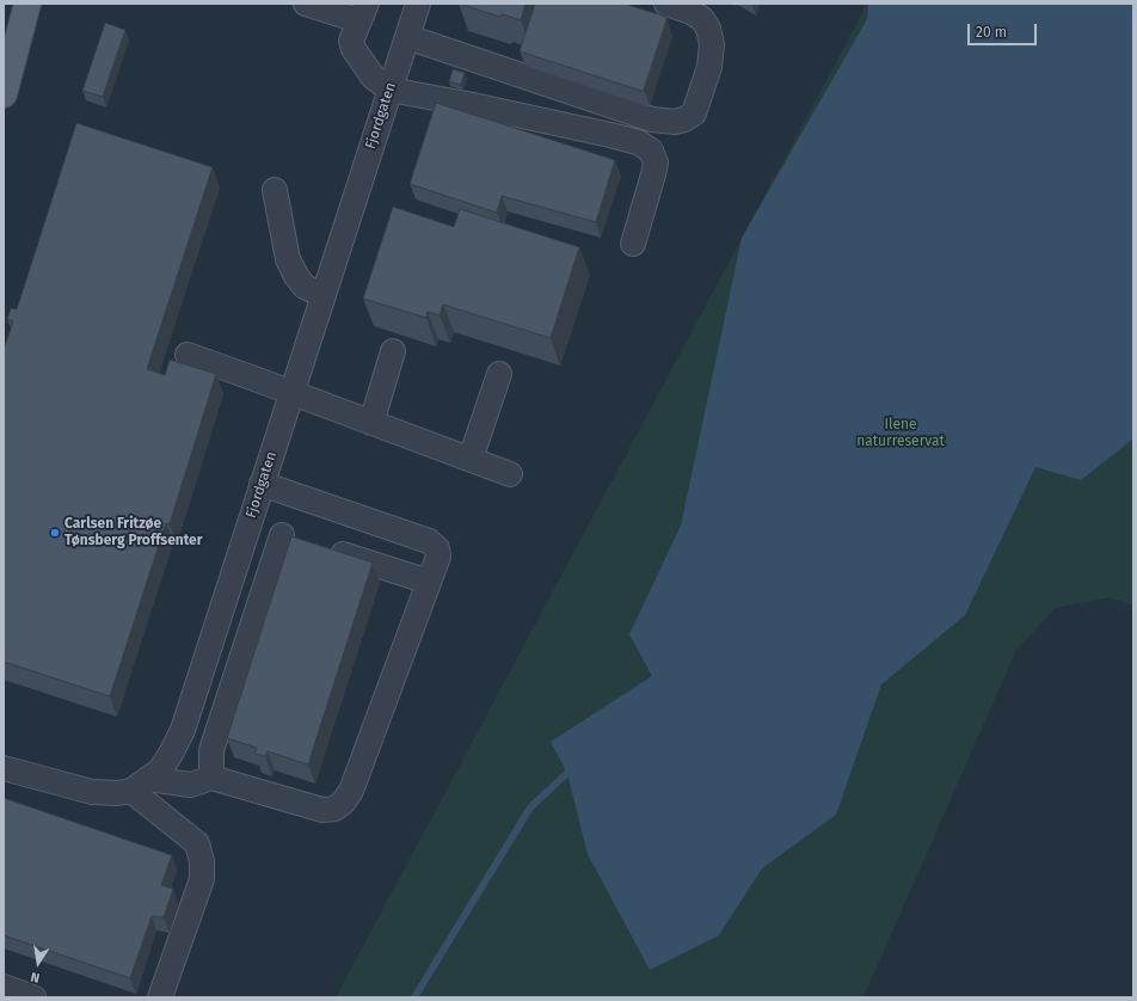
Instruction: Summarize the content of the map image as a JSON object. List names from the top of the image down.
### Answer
{
  "streets": {
    "street": ["Fjordgaten"]
  },
  "parks": ["Ilene naturreservat"],
  "places": ["Carlsen Fritzøe Tønsberg Proffsenter"],
  "scale_bar": "20 m",
  "north": "bottom"
}
